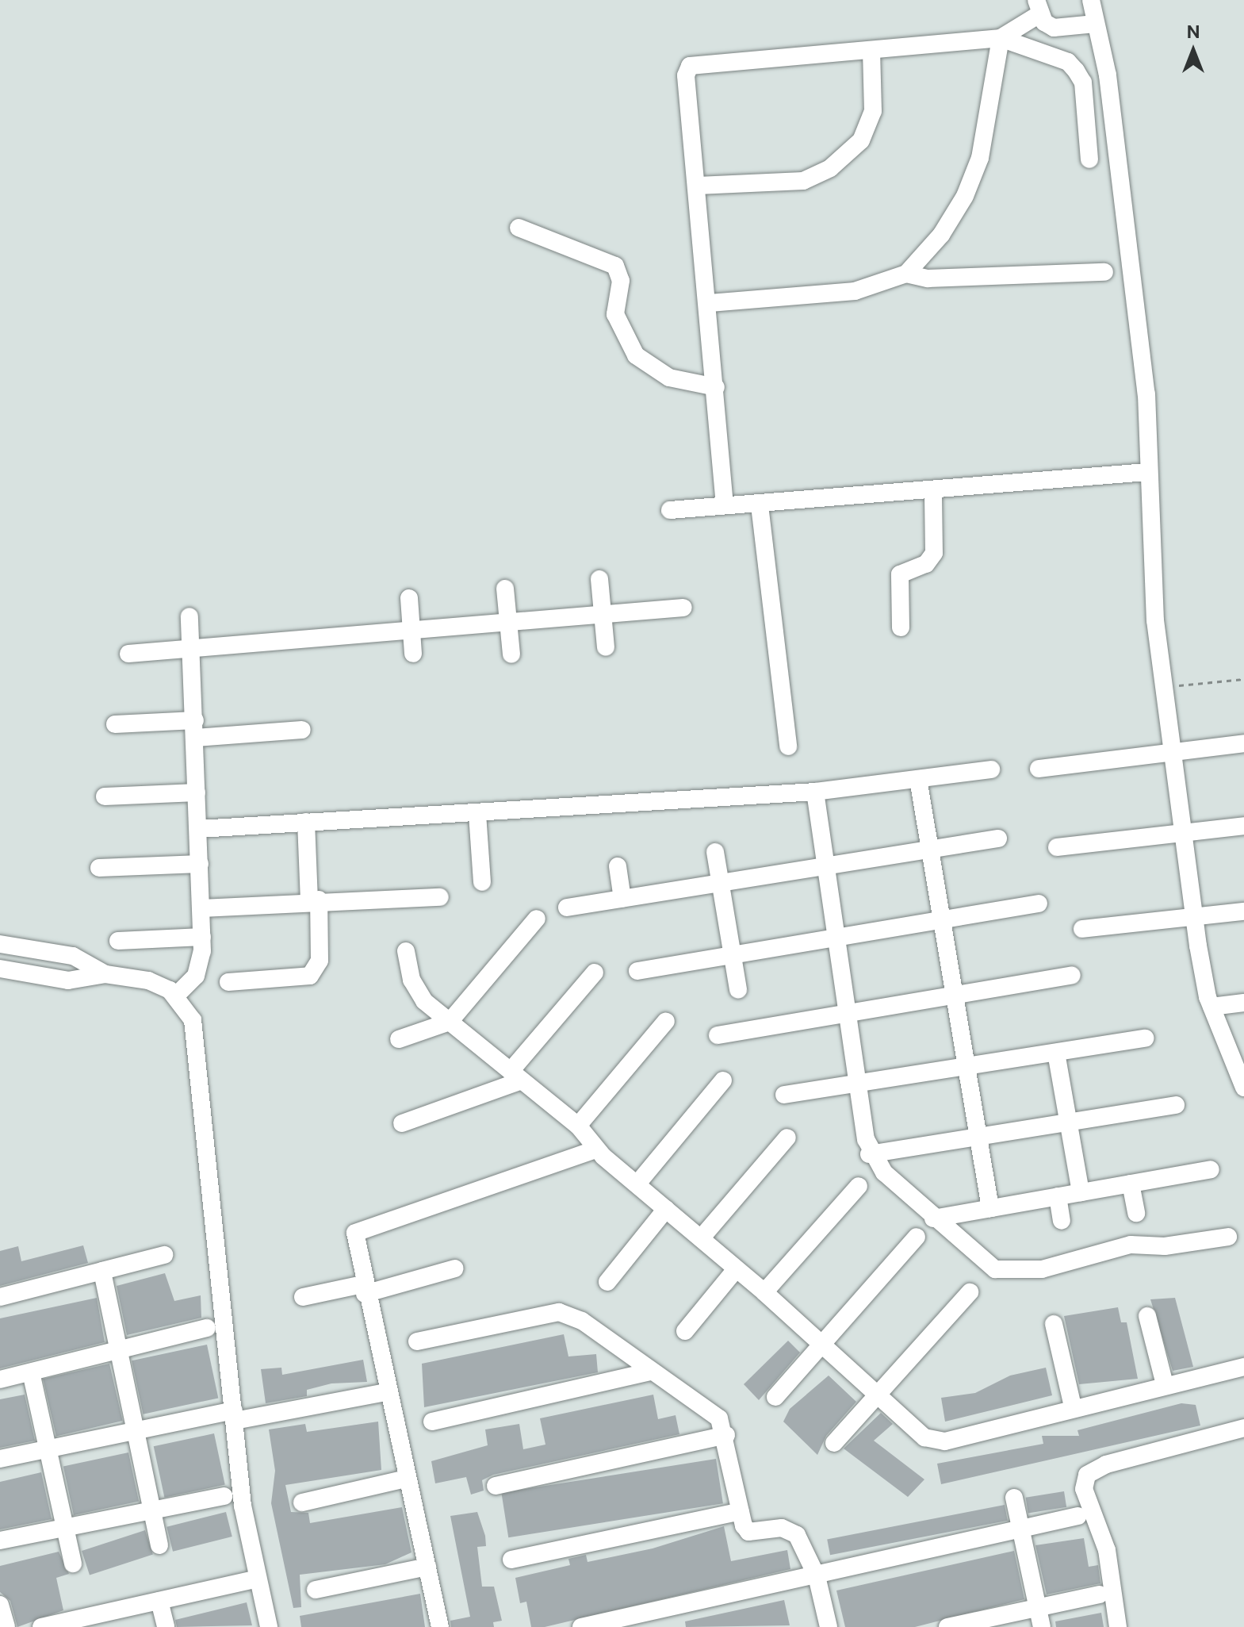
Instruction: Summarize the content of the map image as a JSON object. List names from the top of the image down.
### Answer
{
  "north": "top"
}
